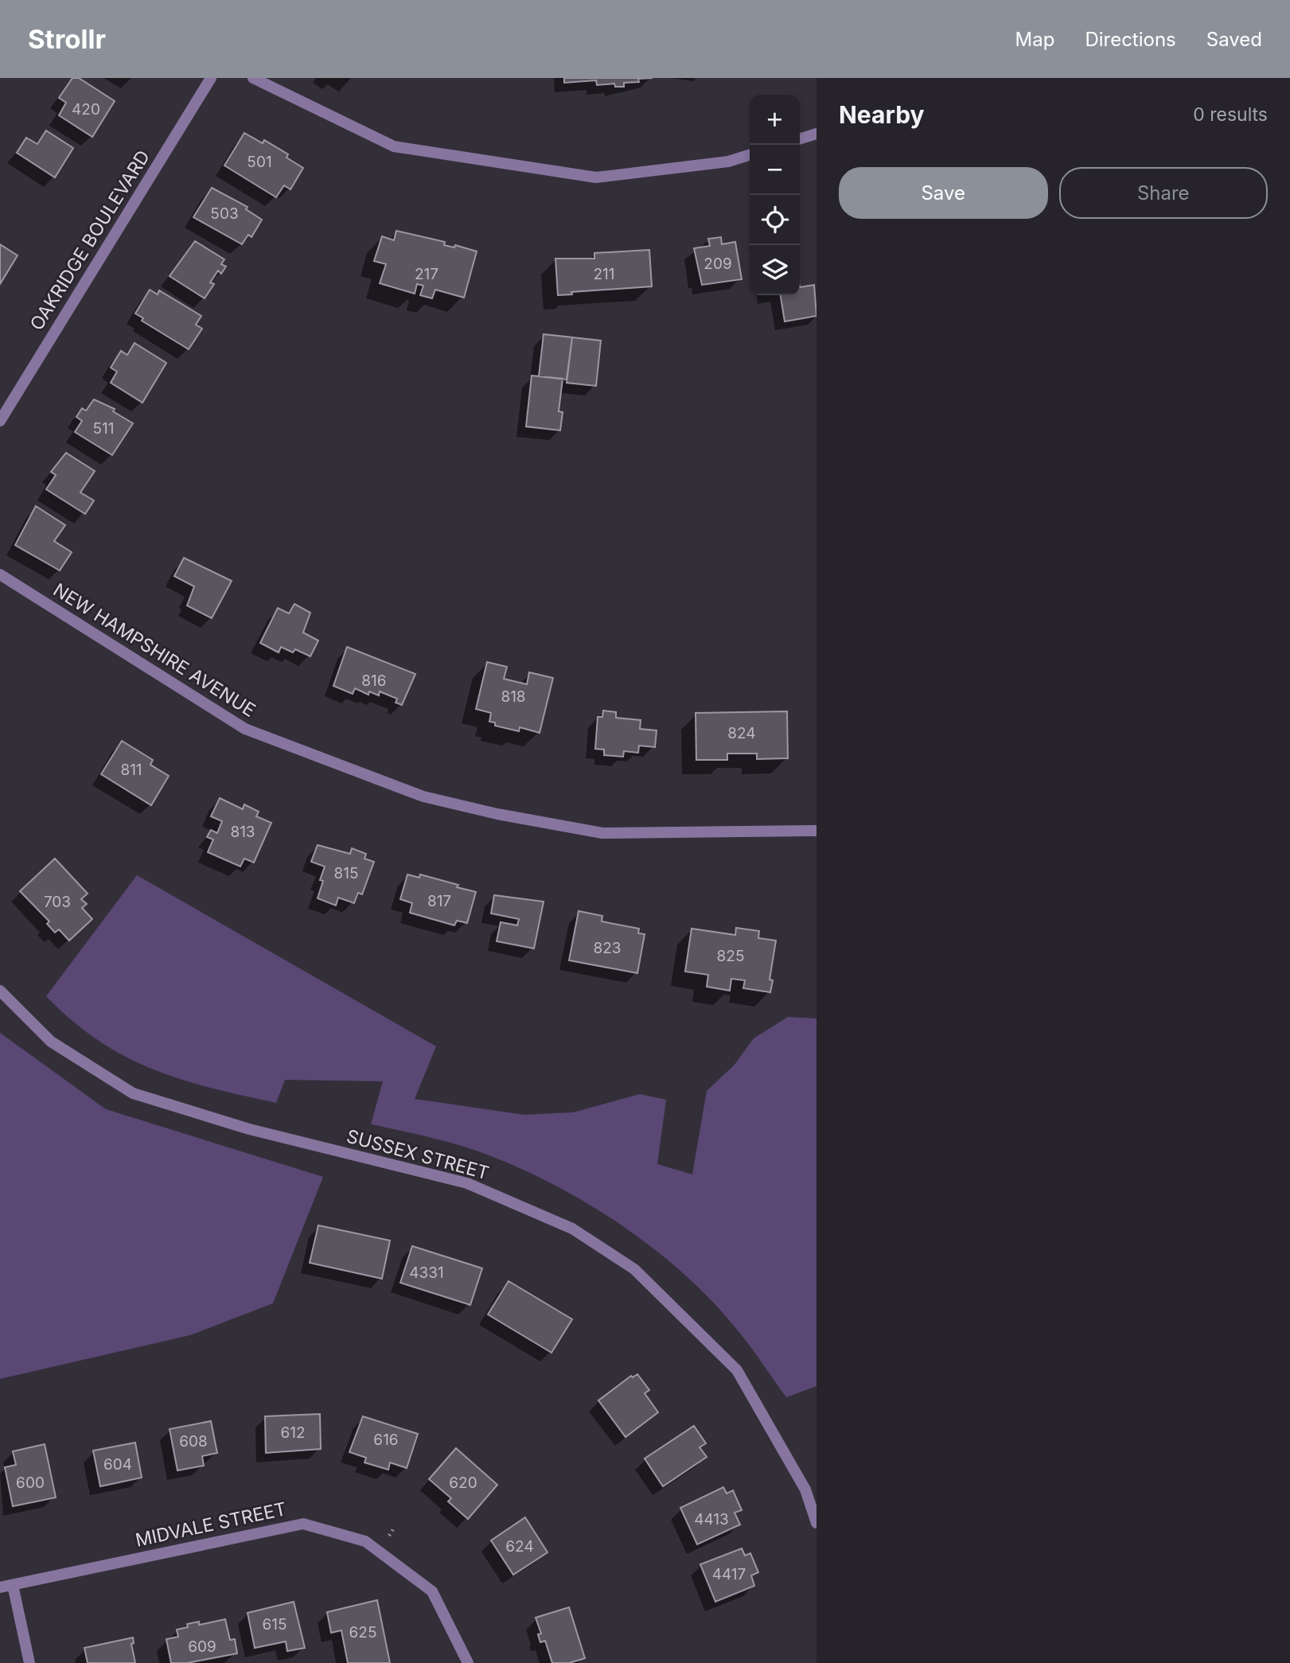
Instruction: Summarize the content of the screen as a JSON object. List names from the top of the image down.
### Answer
{
  "streets": {
    "street": [
      "OAKRIDGE BOULEVARD",
      "NEW HAMPSHIRE AVENUE",
      "SUSSEX STREET",
      "MIDVALE STREET"
    ]
  },
  "house_numbers": [
    "420",
    "501",
    "503",
    "209",
    "217",
    "211",
    "511",
    "816",
    "818",
    "824",
    "811",
    "813",
    "815",
    "817",
    "703",
    "823",
    "825",
    "4331",
    "612",
    "616",
    "608",
    "604",
    "600",
    "620",
    "4413",
    "624",
    "4417",
    "615",
    "625",
    "609"
  ],
  "page": {
    "header": "Strollr",
    "nav": ["Map", "Directions", "Saved"],
    "heading": ["Nearby", "0 results"],
    "map_buttons": ["+", "−"],
    "buttons": ["Save", "Share"]
  }
}
